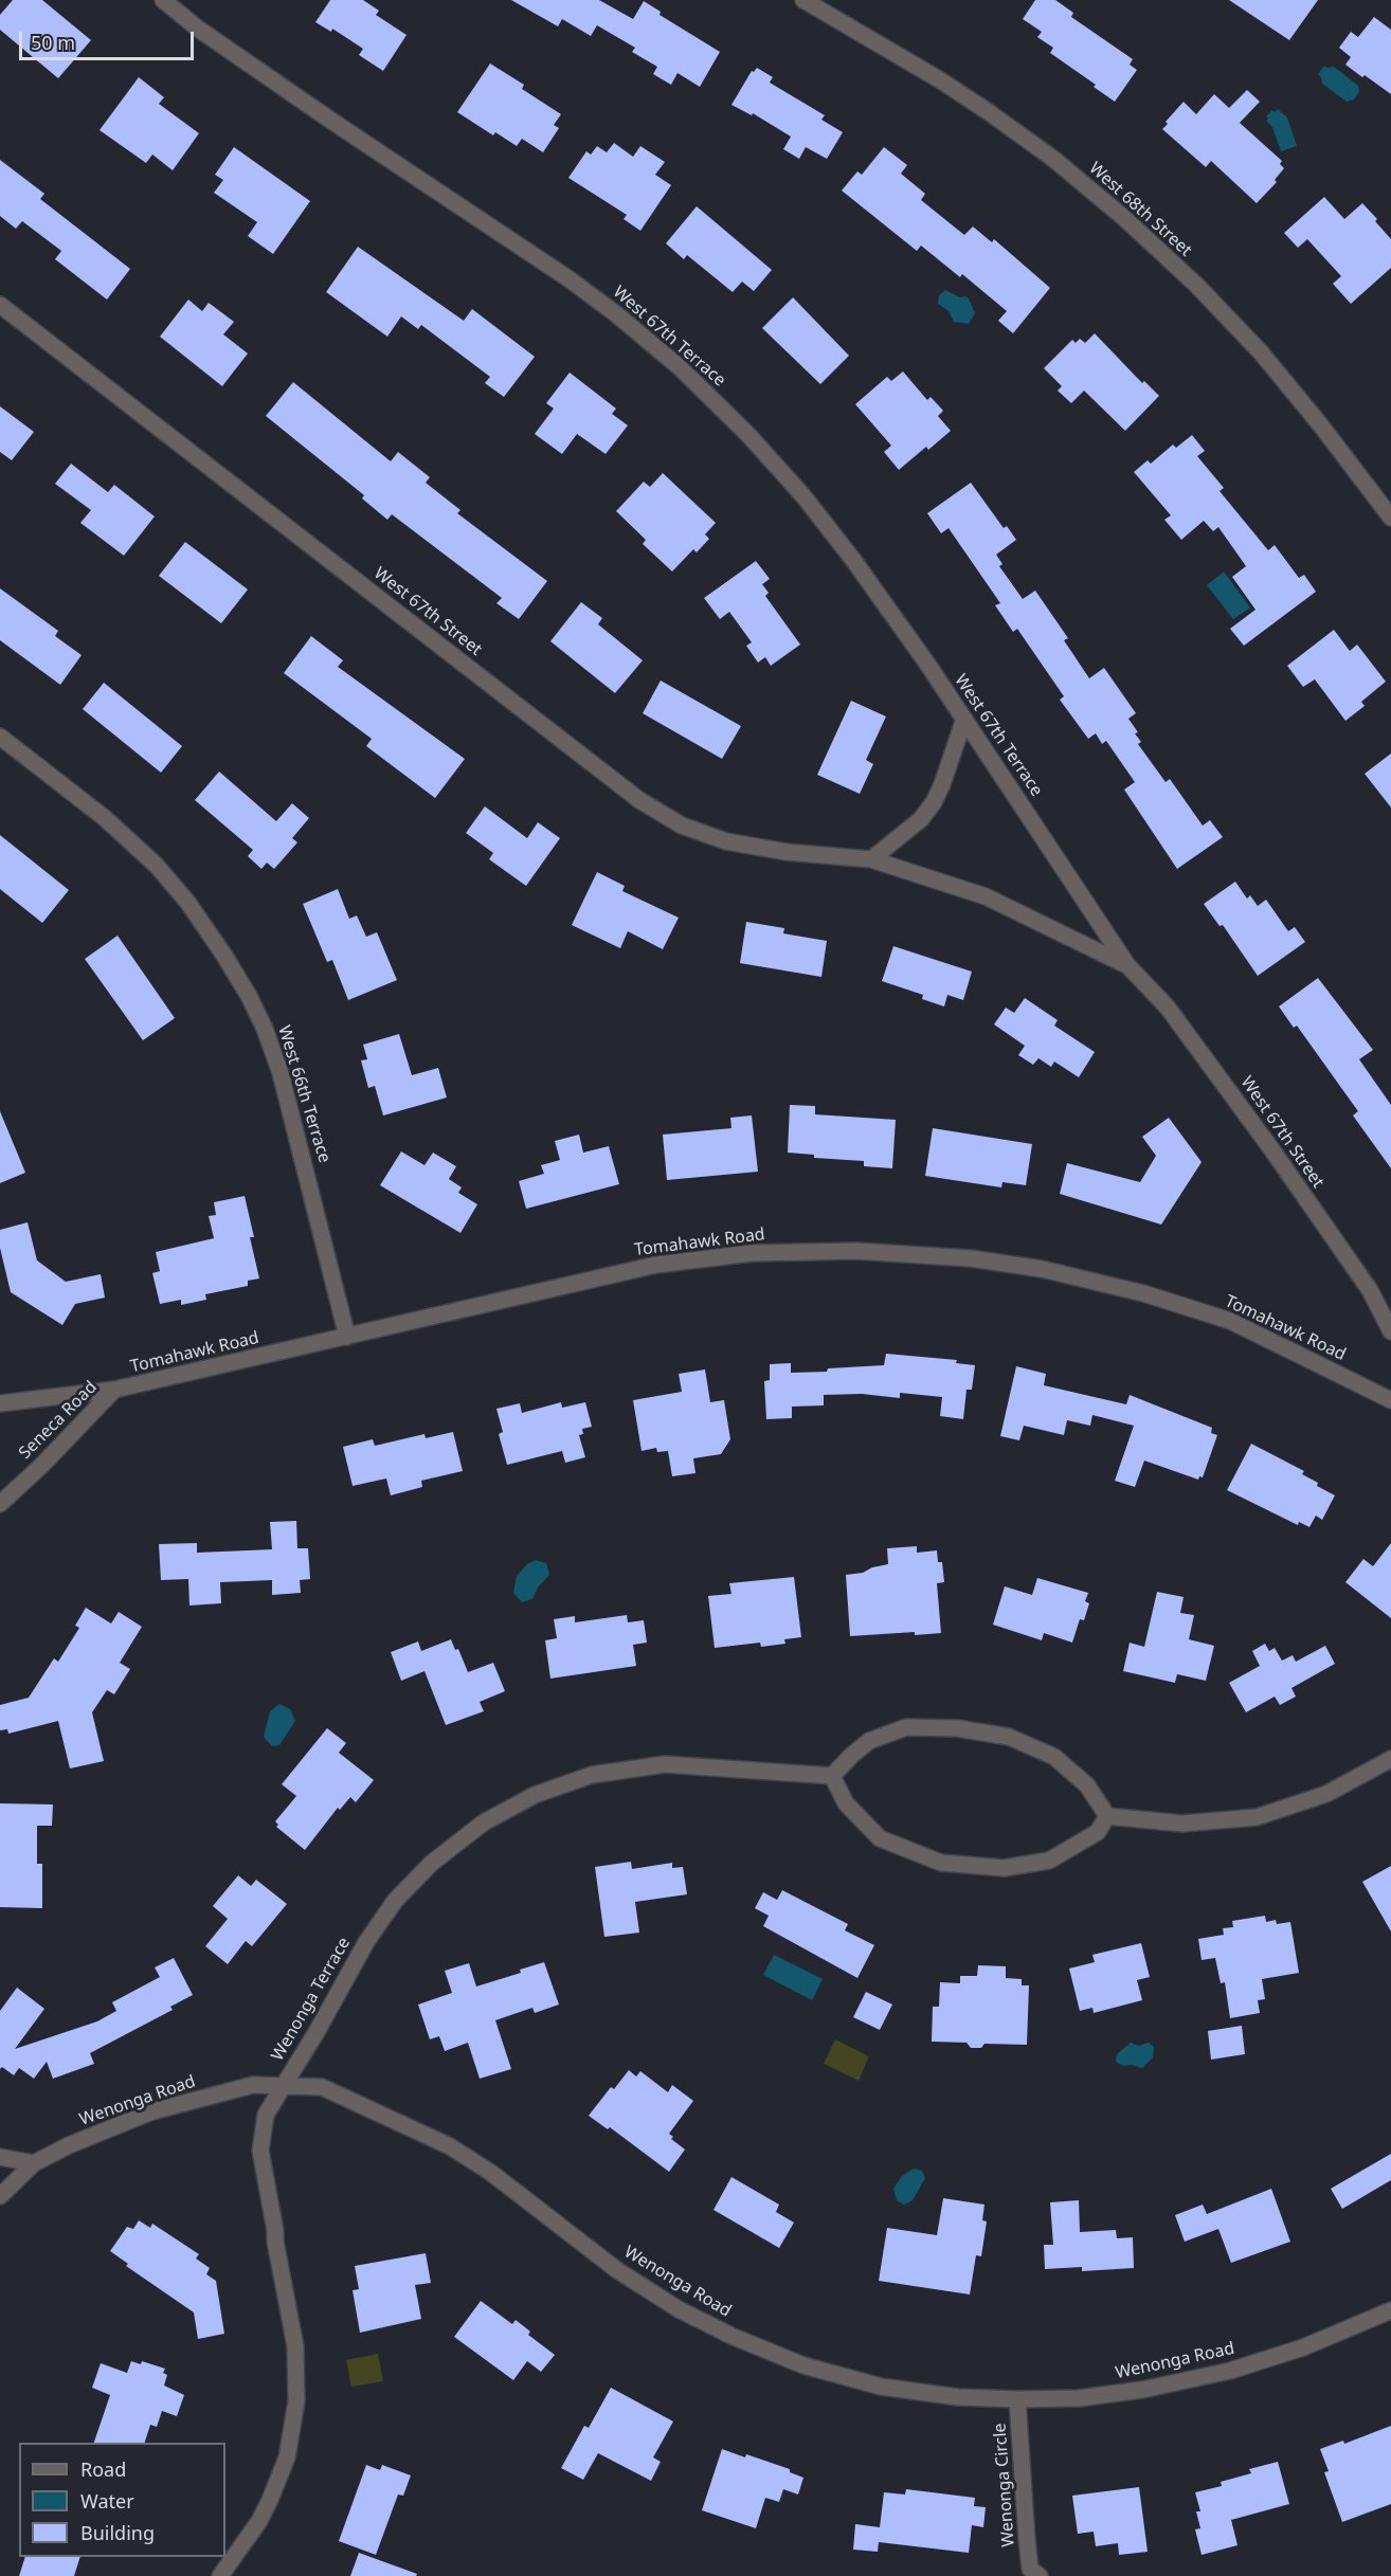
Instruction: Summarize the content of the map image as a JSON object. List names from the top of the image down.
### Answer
{
  "streets": {
    "street": [
      "West 68th Street",
      "West 67th Terrace",
      "West 67th Street",
      "West 66th Terrace",
      "Tomahawk Road",
      "Seneca Road",
      "Wenonga Terrace",
      "Wenonga Road",
      "Wenonga Circle"
    ]
  },
  "crossings": [
    ["West 67th Terrace", "West 67th Street"],
    ["West 66th Terrace", "Tomahawk Road"],
    ["Tomahawk Road", "Seneca Road"],
    ["Wenonga Terrace", "Wenonga Road"],
    ["Wenonga Road", "Wenonga Circle"]
  ],
  "legend": ["Road", "Water", "Building"],
  "scale_bar": "50 m"
}
